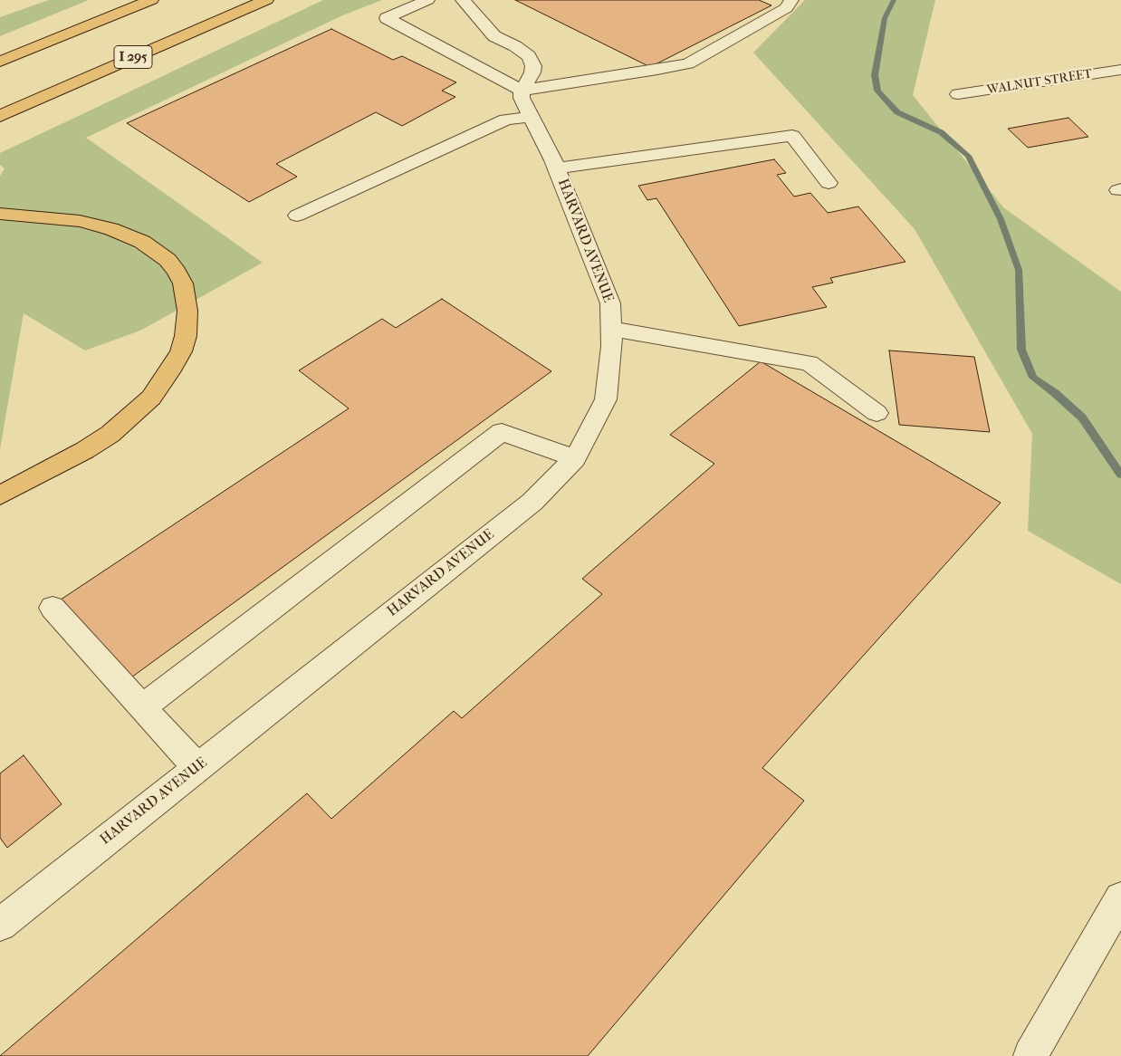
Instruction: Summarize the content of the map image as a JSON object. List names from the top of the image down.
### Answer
{
  "streets": {
    "highway": ["I 295"],
    "street": ["WALNUT STREET", "HARVARD AVENUE"]
  }
}
